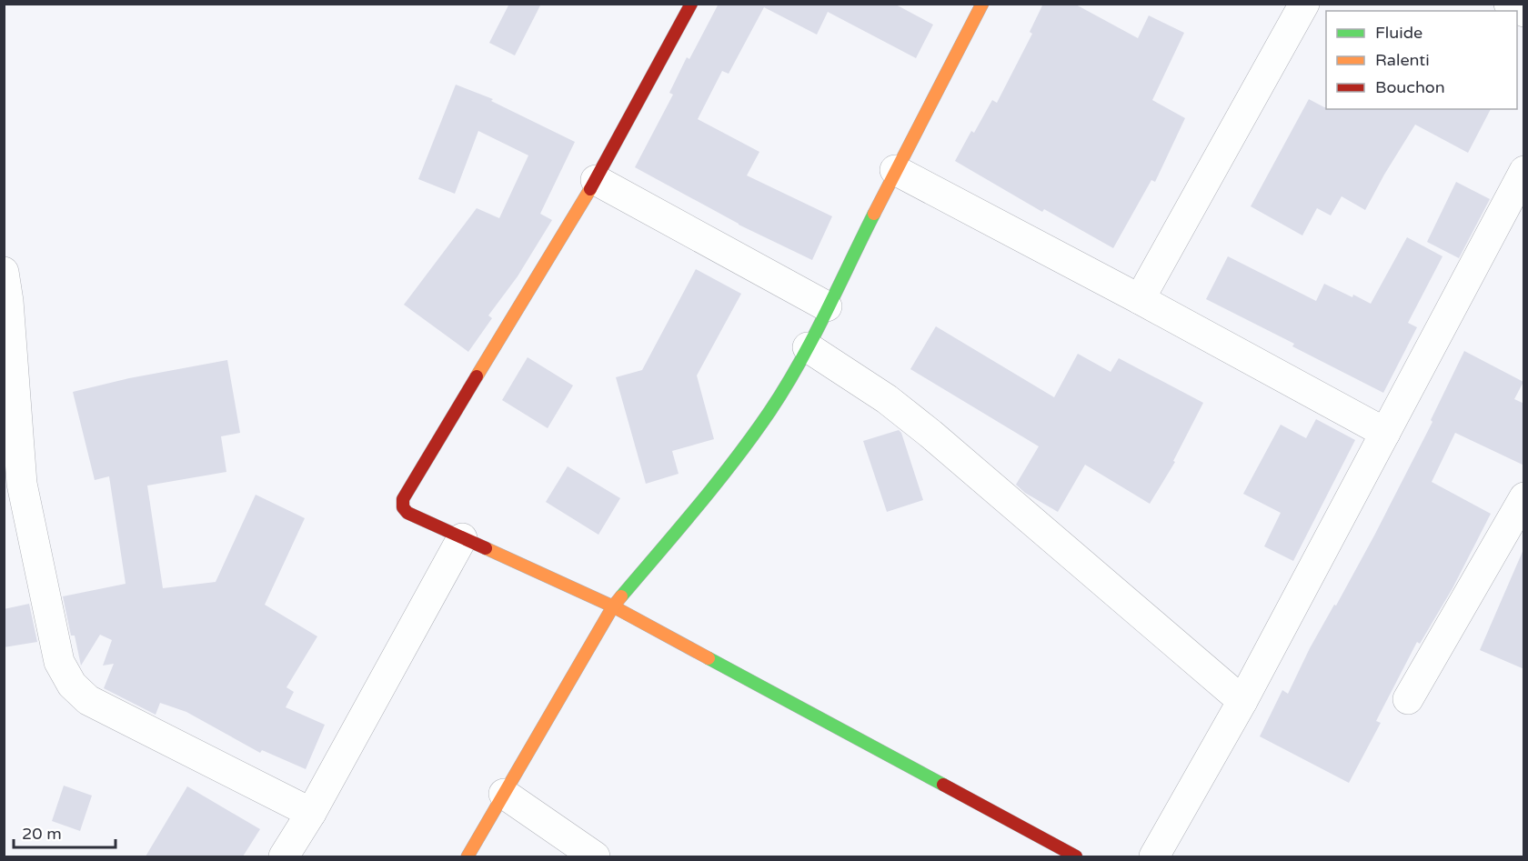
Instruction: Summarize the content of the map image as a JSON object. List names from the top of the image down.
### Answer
{
  "legend": ["Fluide", "Ralenti", "Bouchon"],
  "scale_bar": "20 m"
}
